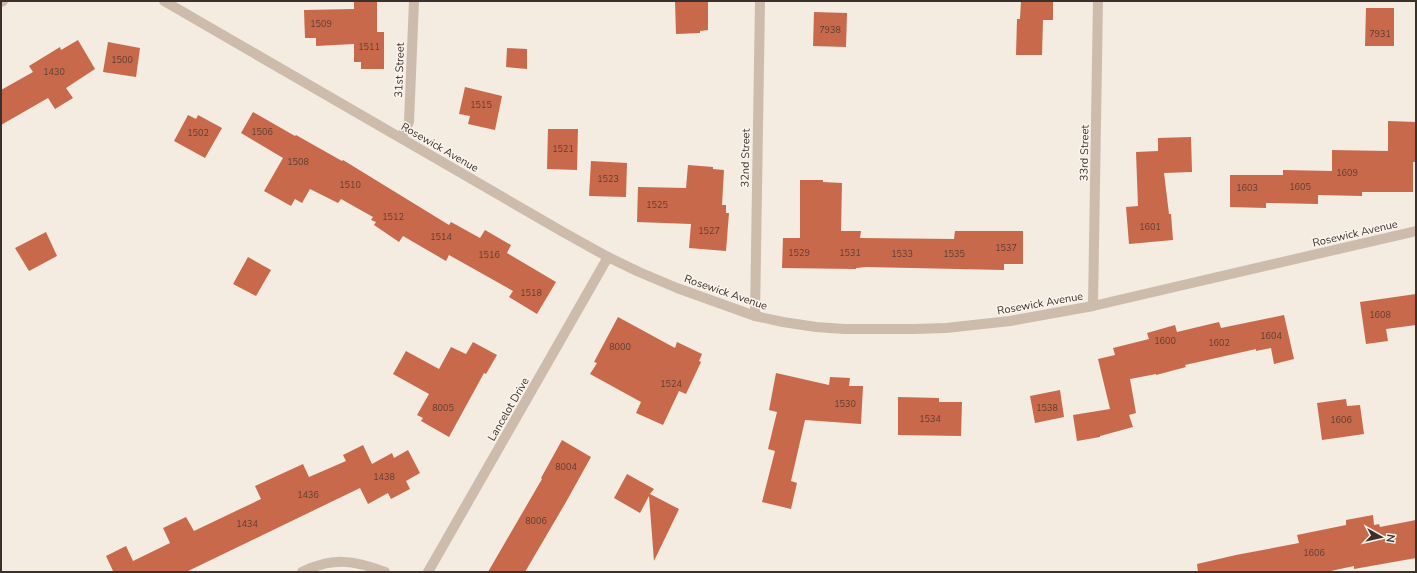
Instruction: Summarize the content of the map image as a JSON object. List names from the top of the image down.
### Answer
{
  "streets": {
    "street": [
      "31st Street",
      "Rosewick Avenue",
      "33rd Street",
      "32nd Street",
      "Lancelot Drive"
    ]
  },
  "crossings": [
    ["31st Street", "Rosewick Avenue"],
    ["Rosewick Avenue", "33rd Street"],
    ["Rosewick Avenue", "32nd Street"],
    ["Rosewick Avenue", "Lancelot Drive"]
  ],
  "house_numbers": [
    "1509",
    "7938",
    "7931",
    "1511",
    "1500",
    "1430",
    "1515",
    "1506",
    "1502",
    "1521",
    "1508",
    "1609",
    "1523",
    "1510",
    "1605",
    "1603",
    "1525",
    "1512",
    "1601",
    "1527",
    "1514",
    "1537",
    "1529",
    "1531",
    "1533",
    "1535",
    "1516",
    "1518",
    "1608",
    "1604",
    "1600",
    "1602",
    "8000",
    "1524",
    "1530",
    "8005",
    "1538",
    "1534",
    "1606",
    "8004",
    "1438",
    "1436",
    "8006",
    "1434",
    "1606"
  ],
  "north": "right"
}
